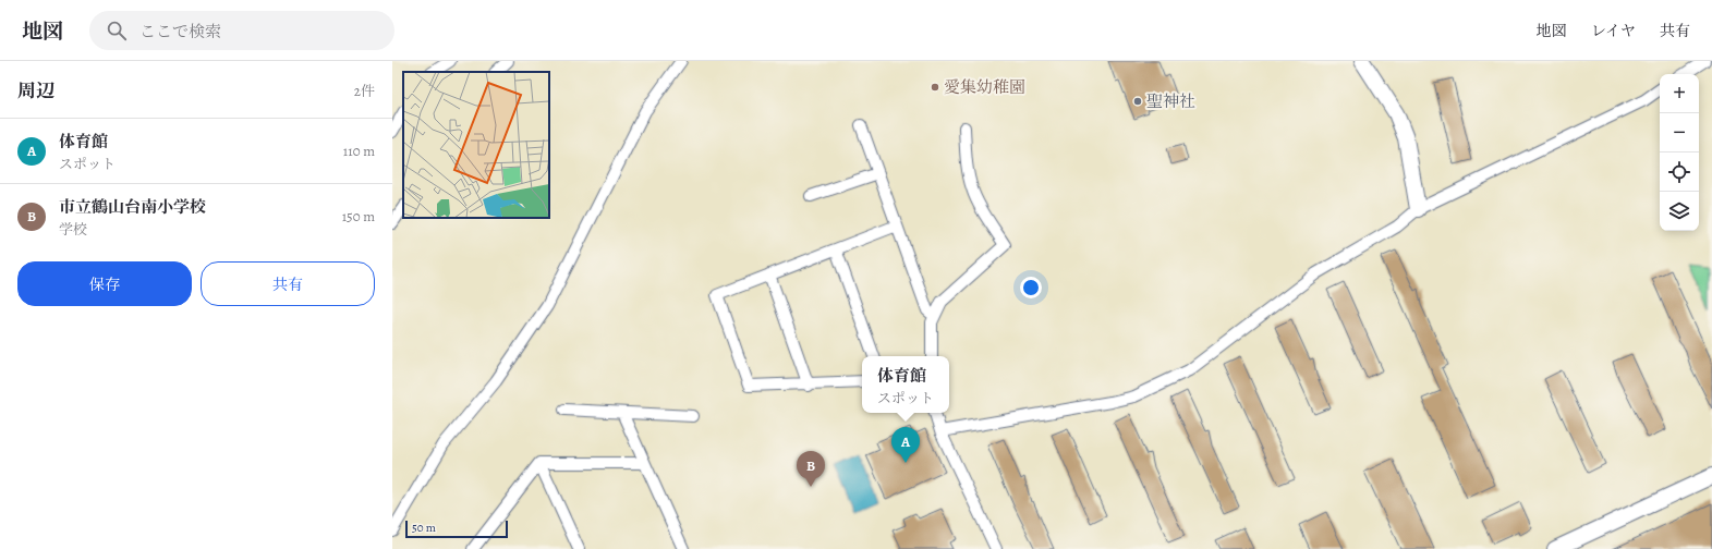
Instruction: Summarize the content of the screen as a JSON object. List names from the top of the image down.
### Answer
{
  "places": ["愛集幼稚園", "聖神社"],
  "scale_bar": "50 m",
  "page": {
    "header": "地図",
    "search": "ここで検索",
    "nav": ["地図", "レイヤ", "共有"],
    "heading": ["周辺", "2件"],
    "map_buttons": ["+", "−"],
    "list": [
      {
        "mark": "A",
        "name": "体育館",
        "note": "スポット",
        "value": "110 m"
      },
      {
        "mark": "B",
        "name": "市立鶴山台南小学校",
        "note": "学校",
        "value": "150 m"
      }
    ],
    "buttons": ["保存", "共有"],
    "popup": ["体育館", "スポット"],
    "pins": ["A", "B"],
    "scale": "50 m"
  }
}
